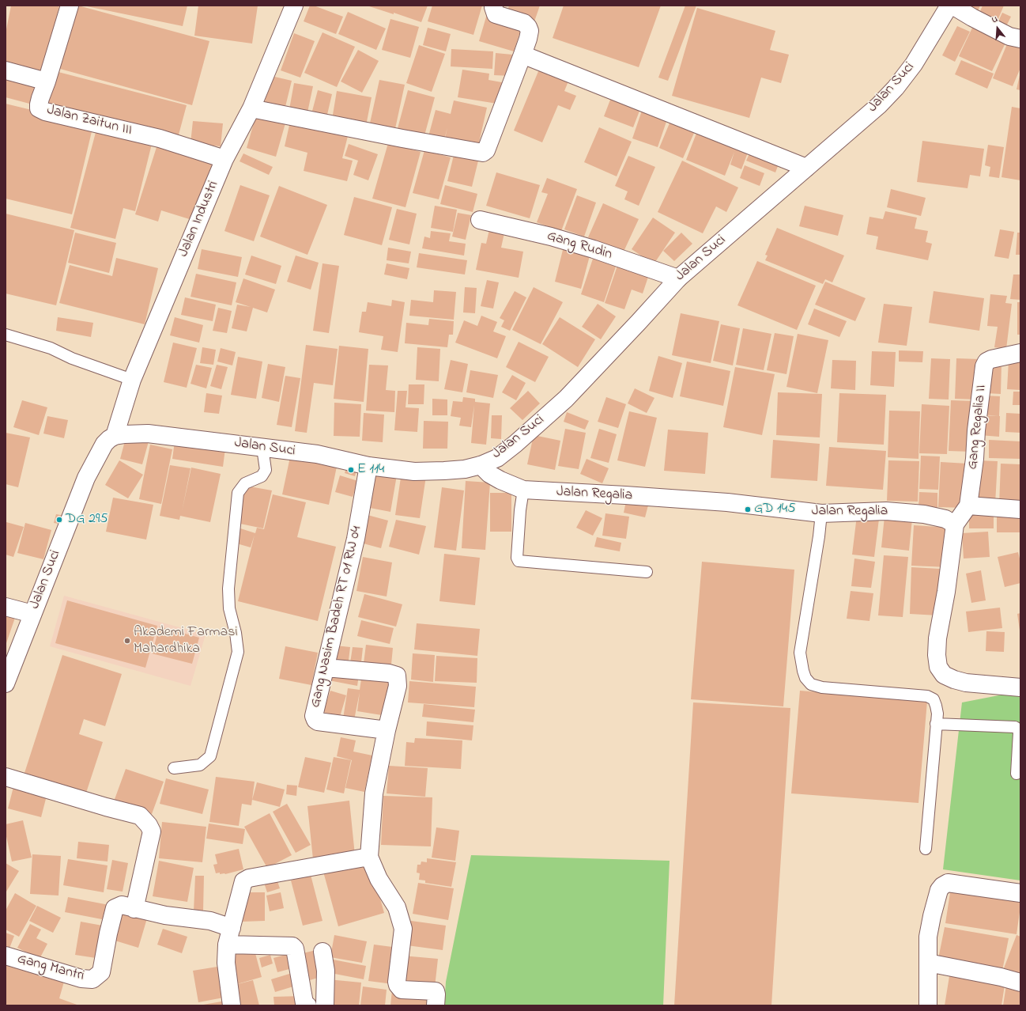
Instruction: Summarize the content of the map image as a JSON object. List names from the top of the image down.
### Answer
{
  "streets": {
    "street": [
      "Jalan Suci",
      "Jalan Zaitun III",
      "Jalan Industri",
      "Gang Rudin",
      "Gang Regalia II",
      "Jalan Regalia",
      "Gang Nasim Badeh RT 01 RW 04",
      "Gang Mantri"
    ]
  },
  "crossings": [
    ["Jalan Suci", "Jalan Industri"],
    ["Jalan Suci", "Gang Rudin"],
    ["Jalan Suci", "Jalan Regalia"],
    ["Jalan Suci", "Gang Nasim Badeh RT 01 RW 04"],
    ["Jalan Zaitun III", "Jalan Industri"],
    ["Gang Regalia II", "Jalan Regalia"]
  ],
  "places": [
    "E 114",
    "GD 145",
    "DG 295",
    "Akademi Farmasi Mahardhika"
  ],
  "north": "top"
}
